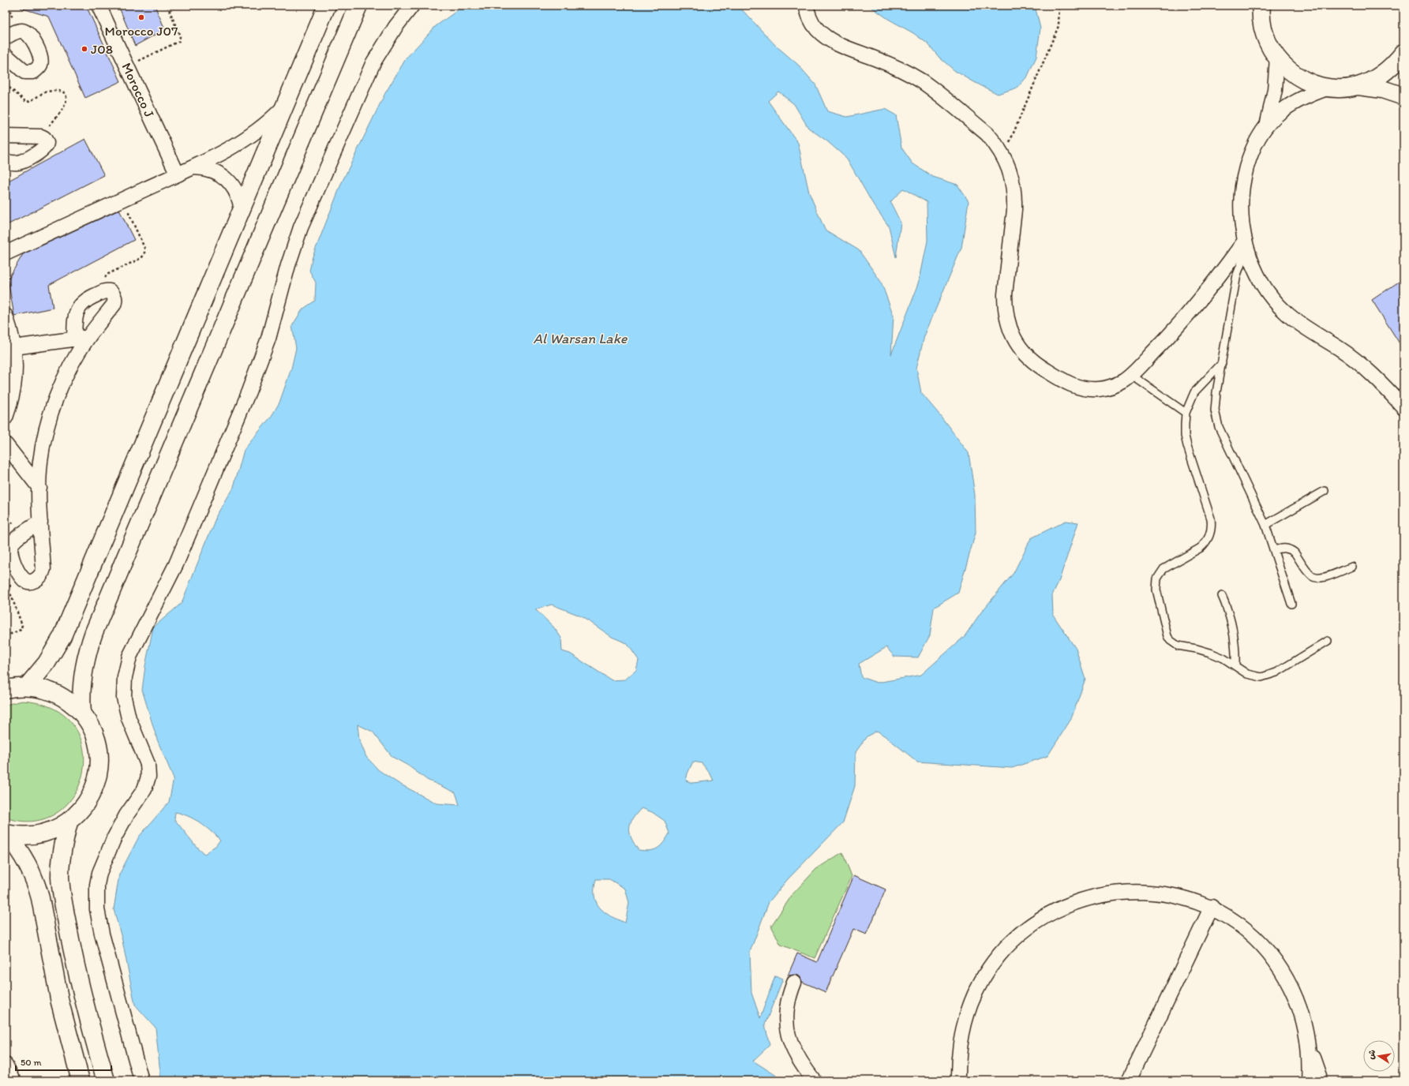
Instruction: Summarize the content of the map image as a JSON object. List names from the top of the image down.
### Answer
{
  "streets": {
    "street": ["Morocco J"]
  },
  "water": ["Al Warsan Lake"],
  "places": ["Morocco J07", "J08"],
  "scale_bar": "50 m",
  "north": "left"
}
